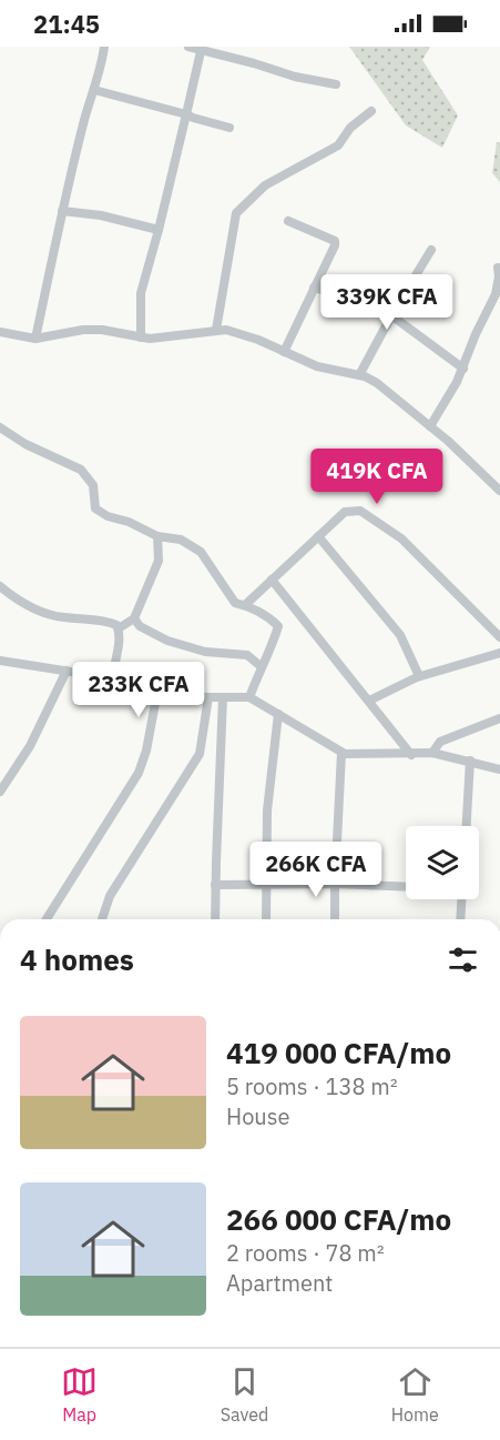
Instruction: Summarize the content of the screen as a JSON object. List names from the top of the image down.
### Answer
{
  "page": {
    "status": "21:45",
    "price": [
      "339K CFA",
      "419K CFA",
      "233K CFA",
      "266K CFA"
    ],
    "heading": "4 homes",
    "list": [
      {
        "name": "419 000 CFA/mo",
        "note": "5 rooms · 138 m² · House"
      },
      {
        "name": "266 000 CFA/mo",
        "note": "2 rooms · 78 m² · Apartment"
      }
    ],
    "tabs": ["Map", "Saved", "Home"]
  }
}
